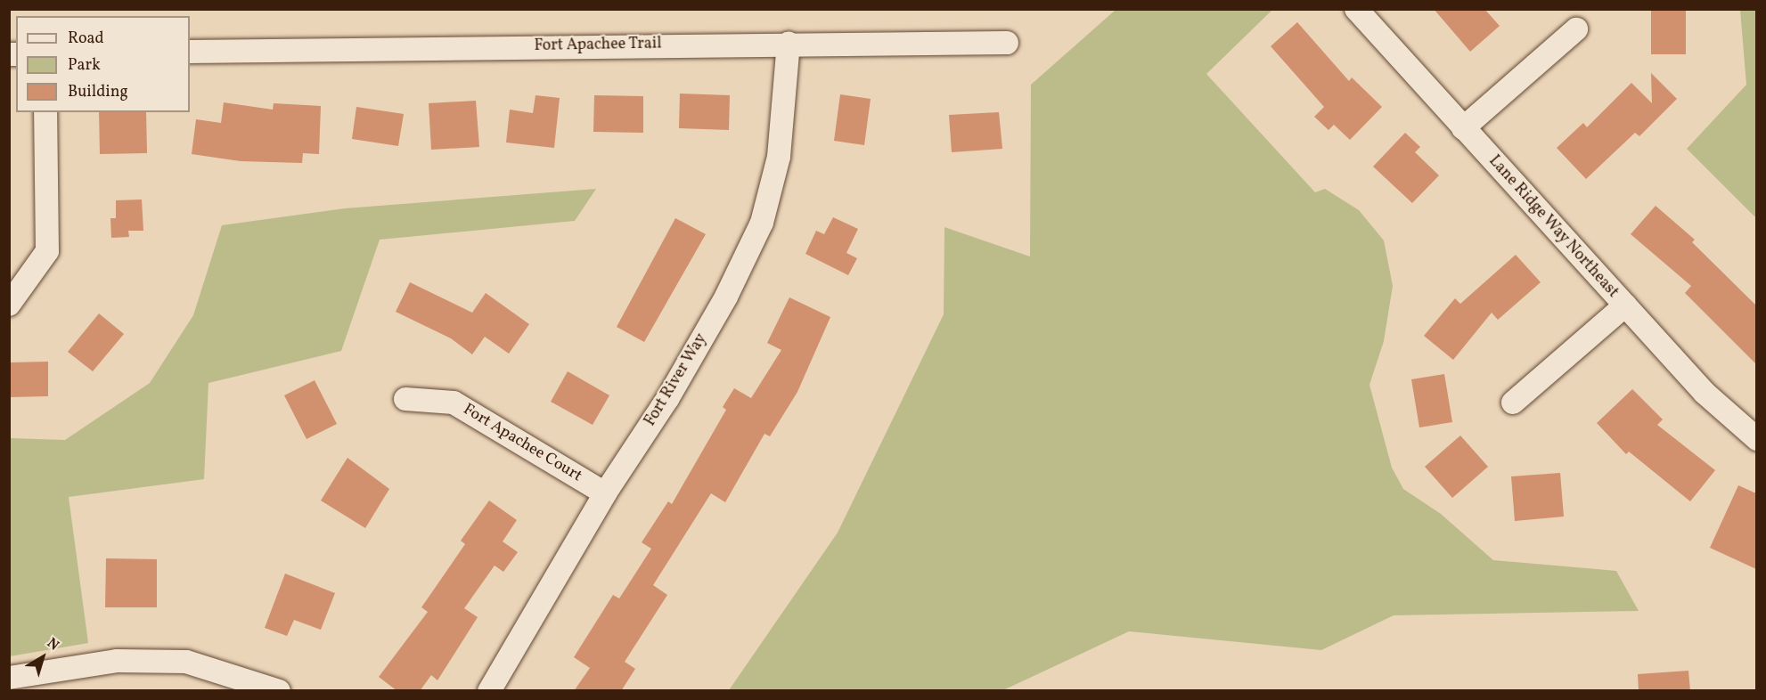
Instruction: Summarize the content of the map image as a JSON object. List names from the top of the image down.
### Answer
{
  "streets": {
    "street": [
      "Fort Apachee Trail",
      "Lane Ridge Way Northeast",
      "Fort River Way",
      "Fort Apachee Court"
    ]
  },
  "crossings": [
    ["Fort Apachee Trail", "Fort River Way"],
    ["Fort River Way", "Fort Apachee Court"]
  ],
  "legend": ["Road", "Park", "Building"],
  "north": "top right"
}
